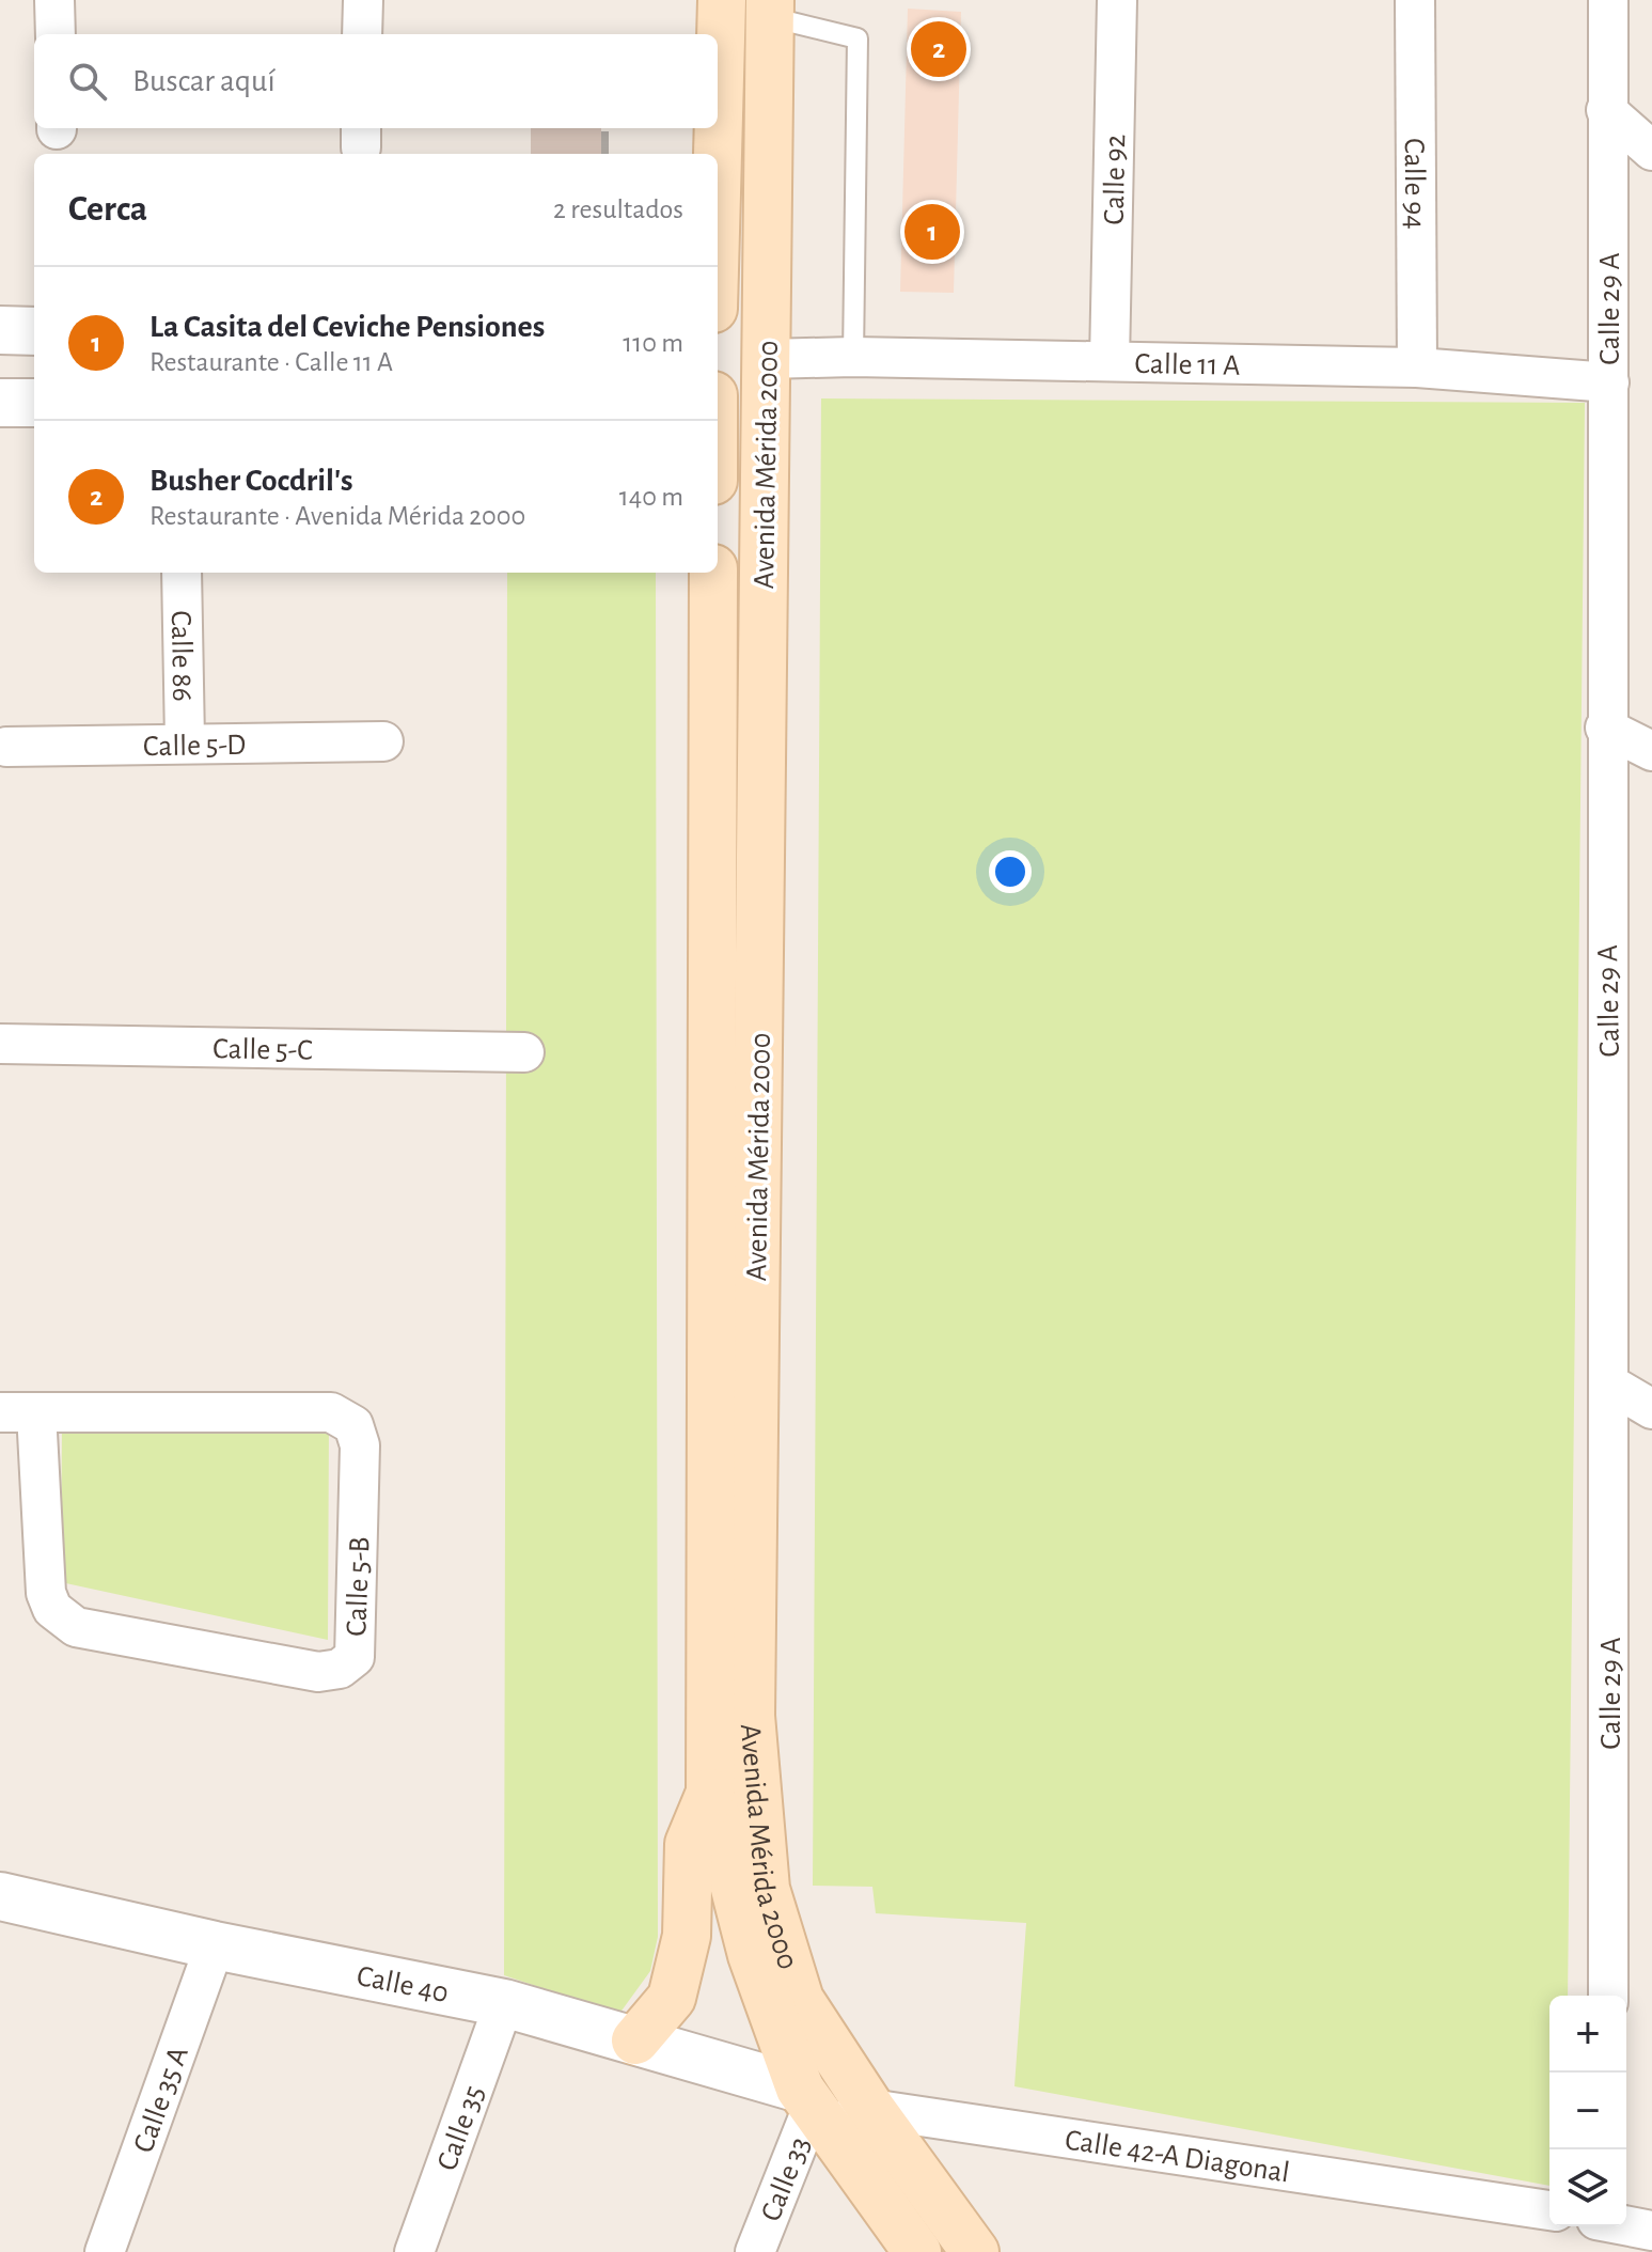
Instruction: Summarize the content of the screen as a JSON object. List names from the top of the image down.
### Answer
{
  "streets": {
    "main road": ["Avenida Mérida 2000"],
    "street": [
      "Calle 92",
      "Calle 94",
      "Calle 29 A",
      "Calle 11 A",
      "Calle 86",
      "Calle 5-D",
      "Calle 5-C",
      "Calle 5-B",
      "Calle 40",
      "Calle 35 A",
      "Calle 35",
      "Calle 42-A Diagonal",
      "Calle 33"
    ]
  },
  "crossings": [
    ["Calle 92", "Calle 11 A"],
    ["Calle 94", "Calle 11 A"],
    ["Calle 29 A", "Calle 11 A"],
    ["Calle 11 A", "Avenida Mérida 2000"],
    ["Avenida Mérida 2000", "Calle 40"],
    ["Avenida Mérida 2000", "Calle 42-A Diagonal"],
    ["Avenida Mérida 2000", "Calle 33"],
    ["Calle 86", "Calle 5-D"],
    ["Calle 40", "Calle 35 A"],
    ["Calle 40", "Calle 35"],
    ["Calle 40", "Calle 42-A Diagonal"],
    ["Calle 40", "Calle 33"],
    ["Calle 42-A Diagonal", "Calle 33"]
  ],
  "page": {
    "pins": ["2", "1"],
    "search": "Buscar aquí",
    "heading": ["Cerca", "2 resultados"],
    "list": [
      {
        "mark": "1",
        "name": "La Casita del Ceviche Pensiones",
        "note": "Restaurante · Calle 11 A",
        "value": "110 m"
      },
      {
        "mark": "2",
        "name": "Busher Cocdril's",
        "note": "Restaurante · Avenida Mérida 2000",
        "value": "140 m"
      }
    ],
    "map_buttons": ["+", "−"]
  }
}
